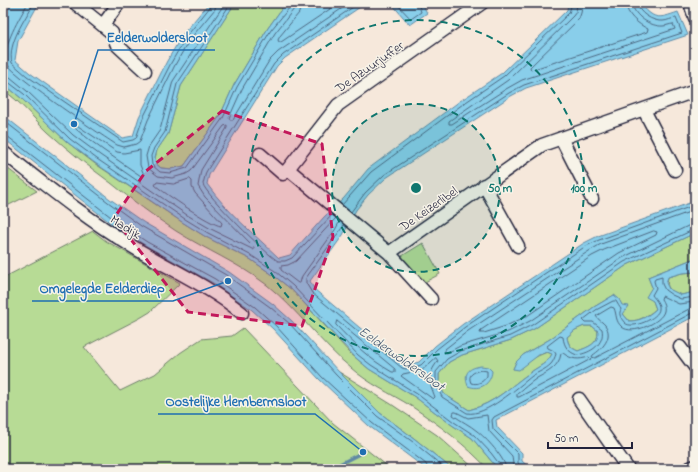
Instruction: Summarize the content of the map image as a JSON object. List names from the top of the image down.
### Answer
{
  "streets": {
    "street": ["De Azuurjuffer", "De Keizerlibel", "Madijk"]
  },
  "water": ["Eelderwoldersloot"],
  "places": ["Eelderwoldersloot", "Omgelegde Eelderdiep", "Oostelijke Hembermsloot"],
  "scale_bar": "50 m",
  "rings": ["50 m", "100 m"]
}
